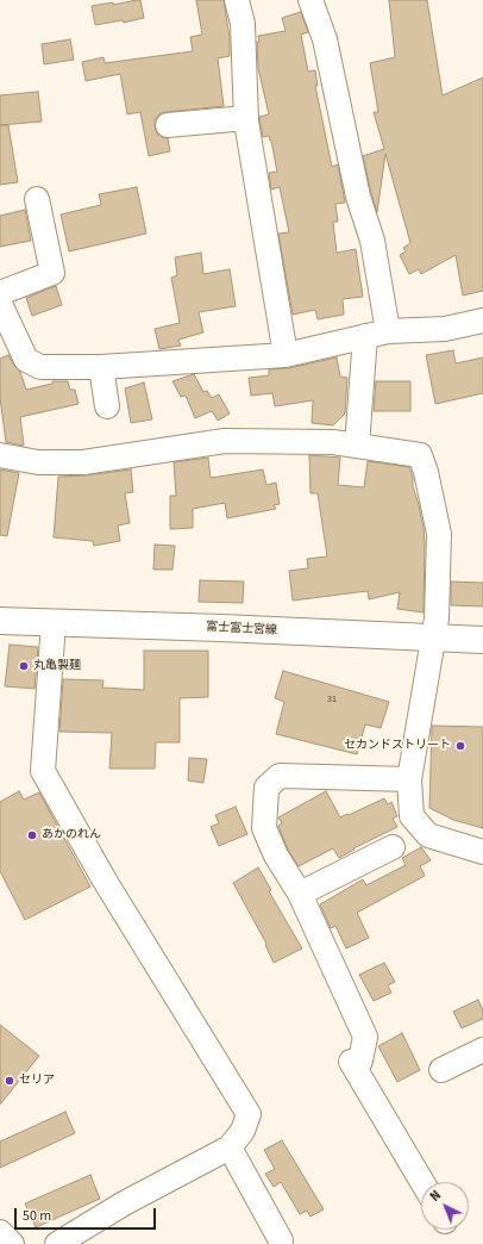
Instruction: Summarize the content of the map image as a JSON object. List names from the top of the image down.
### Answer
{
  "streets": {
    "main road": ["富士富士宮線"]
  },
  "places": [
    "丸亀製麺",
    "セカンドストリート",
    "あかのれん",
    "セリア"
  ],
  "house_numbers": ["31"],
  "scale_bar": "50 m",
  "north": "top left"
}
